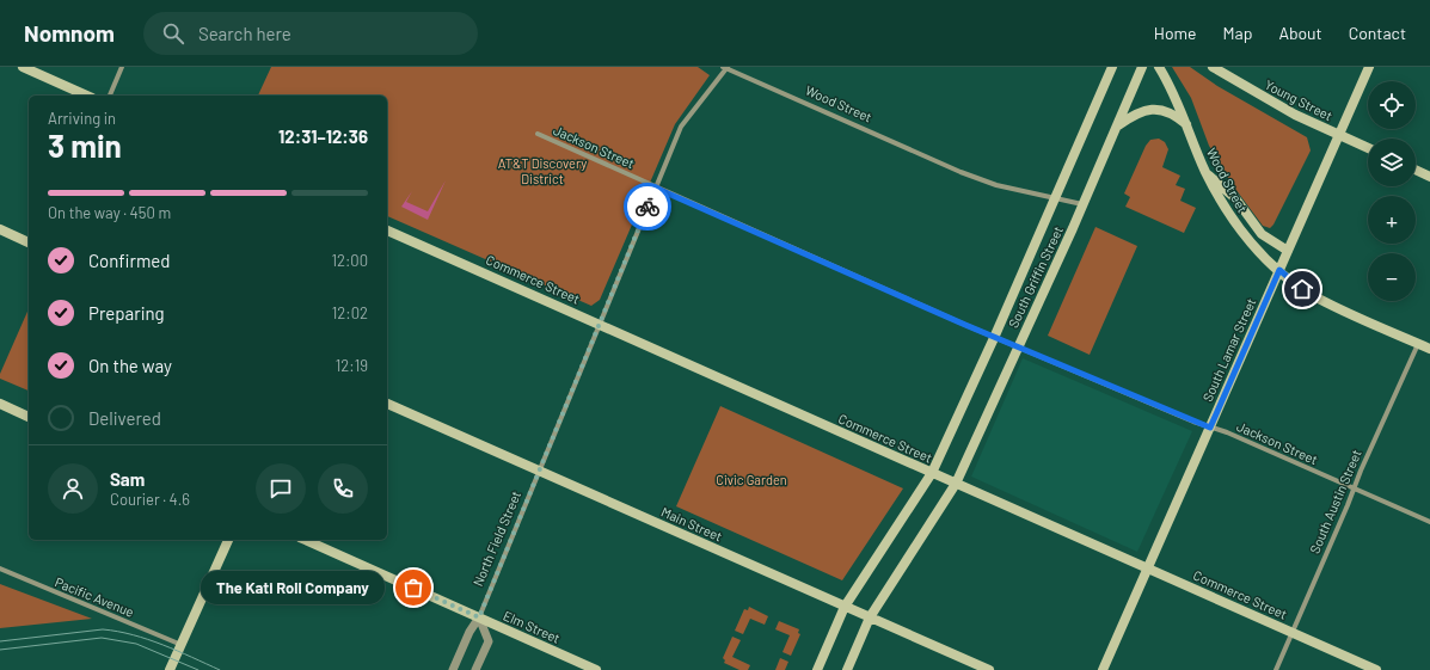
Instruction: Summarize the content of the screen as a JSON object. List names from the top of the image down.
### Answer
{
  "streets": {
    "main road": [
      "Young Street",
      "Wood Street",
      "South Griffin Street",
      "Commerce Street",
      "South Lamar Street",
      "Main Street",
      "Elm Street"
    ],
    "street": [
      "Jackson Street",
      "South Austin Street",
      "North Field Street",
      "Pacific Avenue"
    ]
  },
  "crossings": [
    ["Young Street", "South Lamar Street"],
    ["Wood Street", "South Griffin Street"],
    ["Wood Street", "South Lamar Street"],
    ["Wood Street", "South Austin Street"],
    ["Wood Street", "North Field Street"],
    ["Jackson Street", "South Griffin Street"],
    ["Jackson Street", "South Lamar Street"],
    ["Jackson Street", "South Austin Street"],
    ["Jackson Street", "North Field Street"],
    ["South Griffin Street", "Commerce Street"],
    ["South Griffin Street", "Main Street"],
    ["Commerce Street", "South Lamar Street"],
    ["Commerce Street", "South Austin Street"],
    ["Commerce Street", "North Field Street"],
    ["Main Street", "North Field Street"],
    ["North Field Street", "Elm Street"]
  ],
  "parks": ["AT&T Discovery District", "Civic Garden"],
  "places": ["The Kati Roll Company"],
  "page": {
    "header": "Nomnom",
    "search": "Search here",
    "nav": [
      "Home",
      "Map",
      "About",
      "Contact"
    ],
    "map_buttons": ["+", "−"],
    "heading": ["3 min", "Arriving in", "12:31–12:36"],
    "panel": ["Sam", "Courier · 4.6"],
    "bar": "On the way · 450 m",
    "list": [
      ["Confirmed", "12:00"],
      ["Preparing", "12:02"],
      ["On the way", "12:19"],
      "Delivered"
    ],
    "bubble": "The Kati Roll Company"
  }
}
